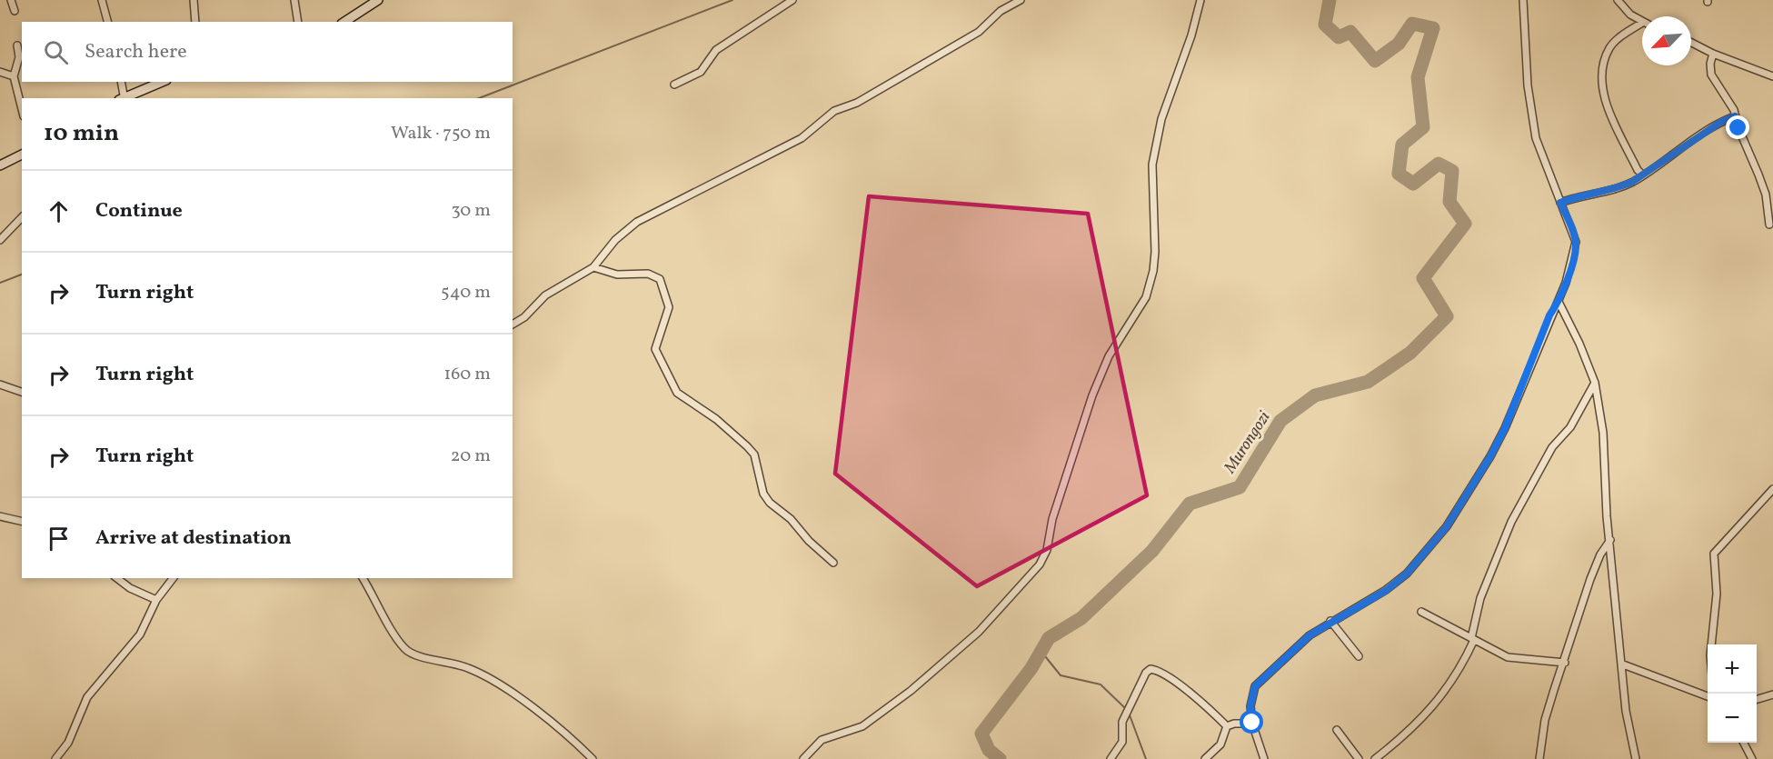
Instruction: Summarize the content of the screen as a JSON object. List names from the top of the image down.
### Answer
{
  "water": ["Murongozi"],
  "north": "bottom left",
  "page": {
    "search": "Search here",
    "heading": ["10 min", "Walk · 750 m"],
    "list": [
      ["Continue", "30 m"],
      ["Turn right", "540 m"],
      ["Turn right", "160 m"],
      ["Turn right", "20 m"],
      "Arrive at destination"
    ],
    "map_buttons": ["+", "−"]
  }
}
